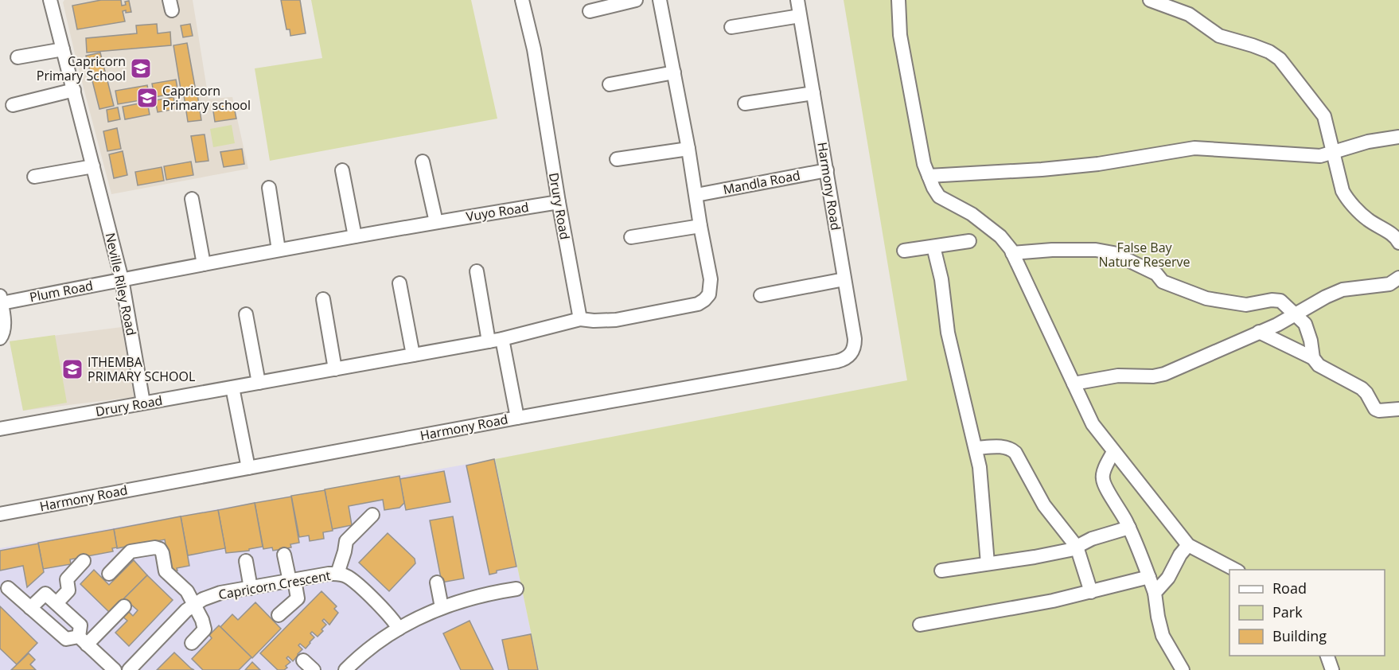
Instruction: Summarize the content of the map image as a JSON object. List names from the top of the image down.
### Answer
{
  "streets": {
    "street": [
      "Mandla Road",
      "Harmony Road",
      "Drury Road",
      "Vuyo Road",
      "Neville Riley Road",
      "Plum Road",
      "Capricorn Crescent"
    ]
  },
  "crossings": [
    ["Mandla Road", "Harmony Road"],
    ["Drury Road", "Vuyo Road"],
    ["Drury Road", "Neville Riley Road"],
    ["Vuyo Road", "Neville Riley Road"],
    ["Vuyo Road", "Plum Road"],
    ["Neville Riley Road", "Plum Road"]
  ],
  "parks": ["False Bay Nature Reserve"],
  "places": {
    "school or university": ["Capricorn Primary School", "Capricorn Primary school", "ITHEMBA PRIMARY SCHOOL"]
  },
  "legend": ["Road", "Park", "Building"]
}
